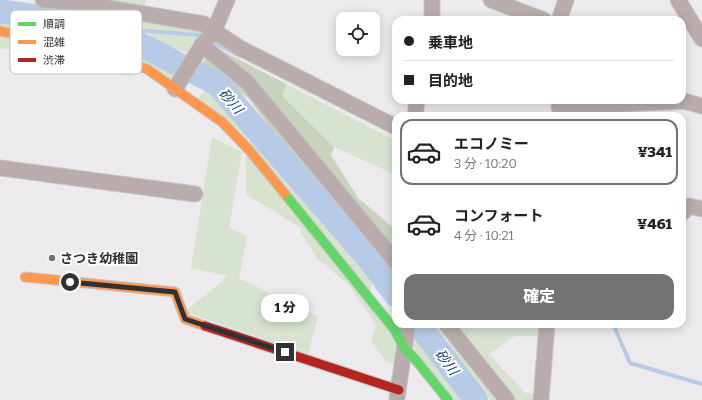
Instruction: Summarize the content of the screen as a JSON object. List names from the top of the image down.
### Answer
{
  "water": ["砂川"],
  "places": ["さつき幼稚園"],
  "legend": ["順調", "混雑", "渋滞"],
  "page": {
    "banner": ["乗車地", "目的地"],
    "list": [
      {
        "name": "エコノミー",
        "note": "3 分 · 10:20",
        "value": "¥341"
      },
      {
        "name": "コンフォート",
        "note": "4 分 · 10:21",
        "value": "¥461"
      }
    ],
    "buttons": "確定",
    "bubble": "1 分"
  }
}
